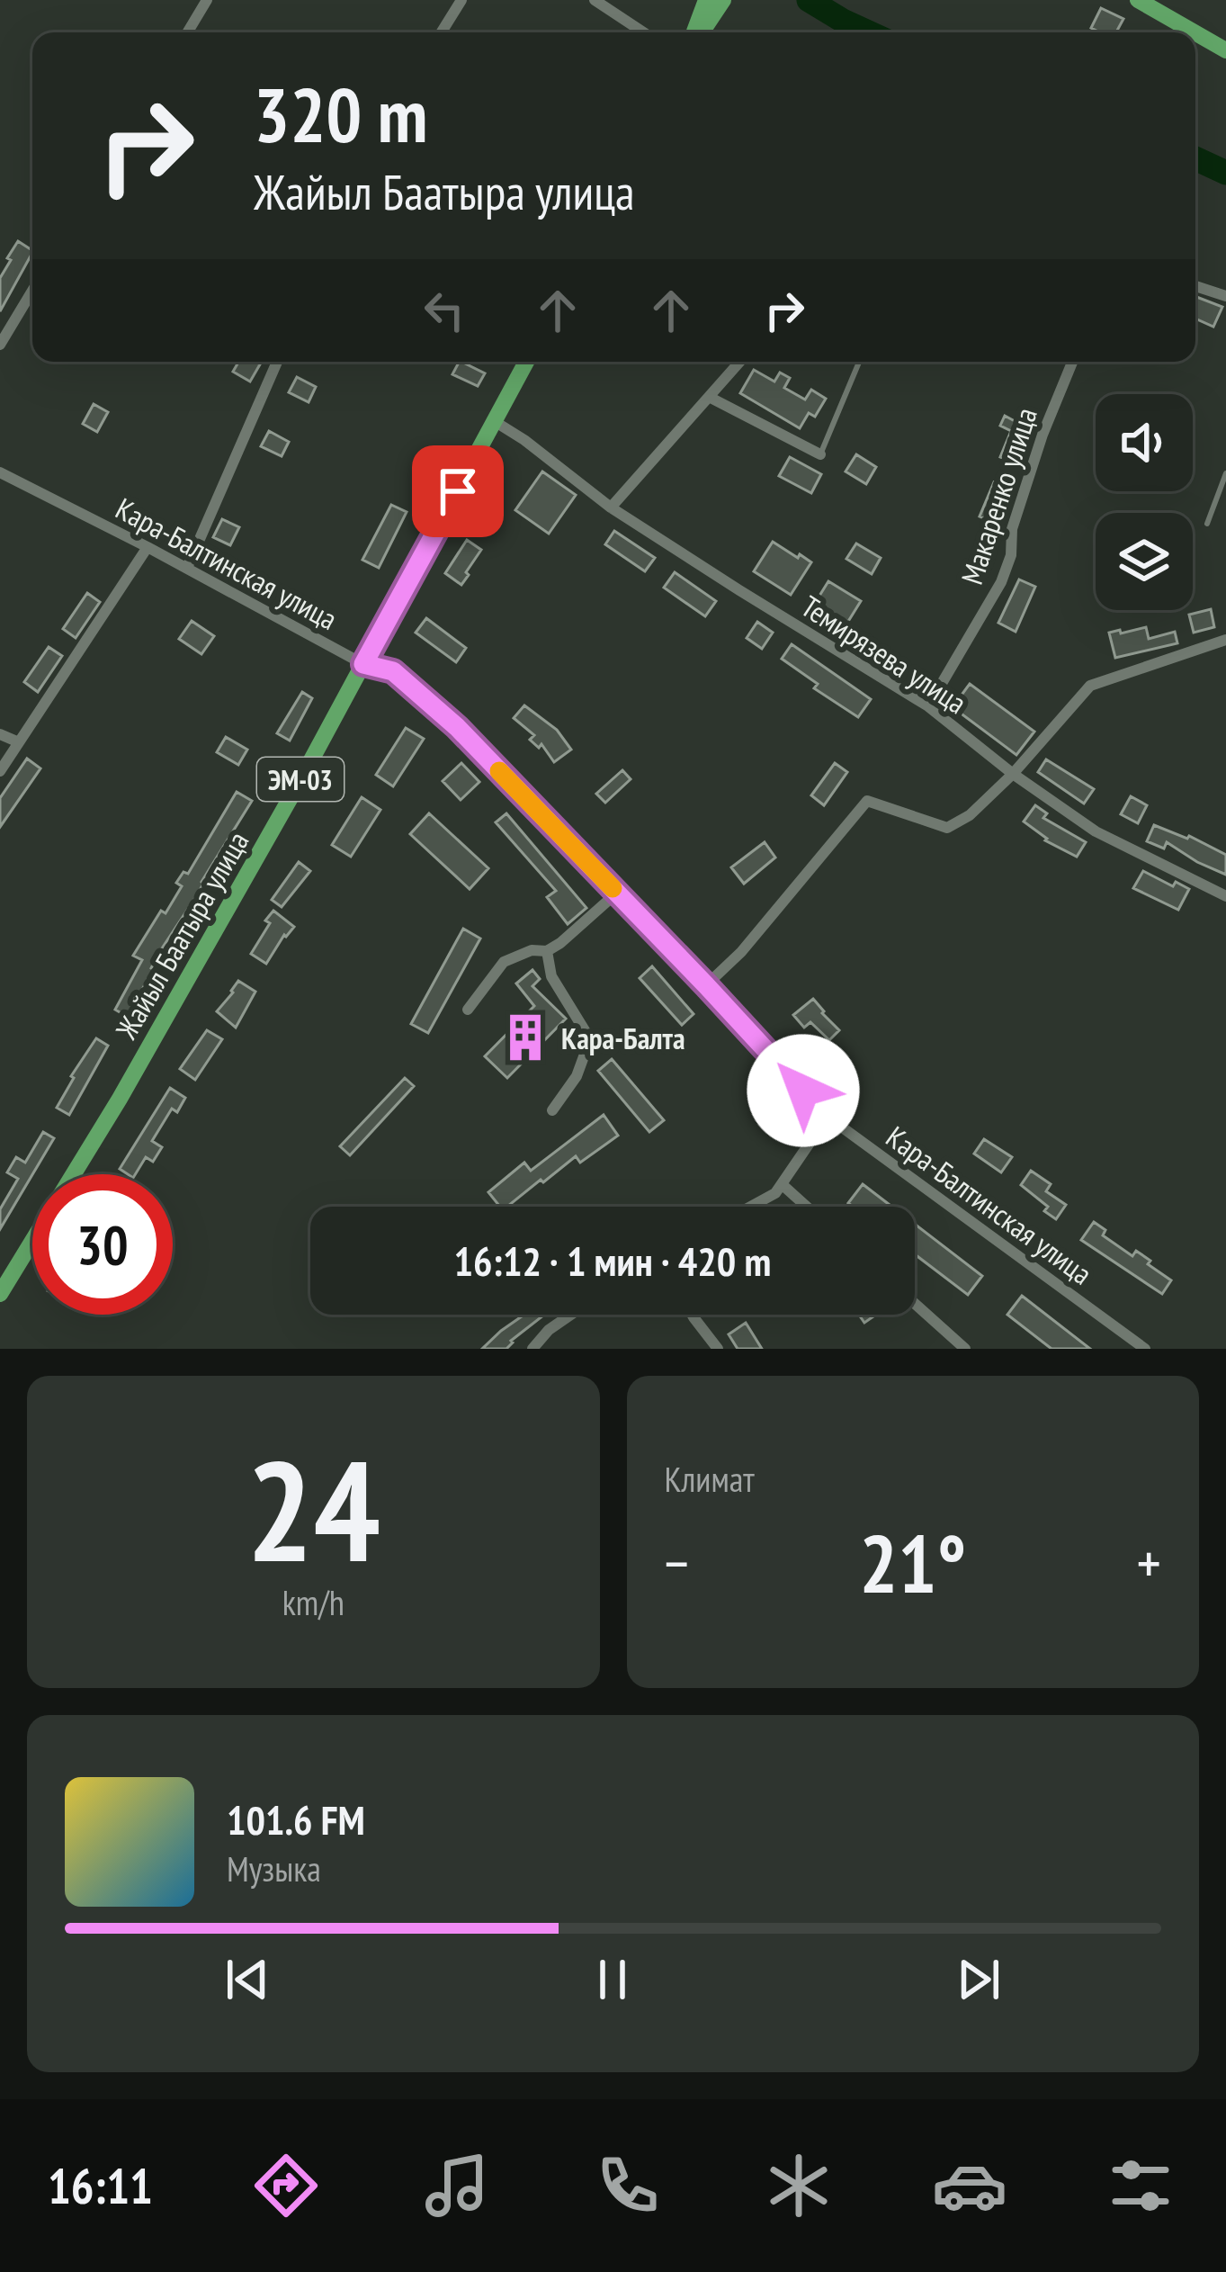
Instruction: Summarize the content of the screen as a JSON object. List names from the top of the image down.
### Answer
{
  "streets": {
    "highway": ["ЭМ-03", "Жайыл Баатыра улица"],
    "street": ["Макаренко улица", "Кара-Балтинская улица", "Темирязева улица"]
  },
  "crossings": [
    ["Макаренко улица", "Темирязева улица"],
    ["Кара-Балтинская улица", "Жайыл Баатыра улица"],
    ["Темирязева улица", "Жайыл Баатыра улица"]
  ],
  "places": {
    "building": ["Кара-Балта"]
  },
  "page": {
    "turn": ["320 m", "Жайыл Баатыра улица"],
    "limit": "30",
    "trip": "16:12 · 1 мин · 420 m",
    "tile": [
      ["24", "km/h"],
      "Климат"
    ],
    "heat": ["−", "21°", "+"],
    "song": ["101.6 FM", "Музыка"],
    "tabs": "16:11"
  }
}
